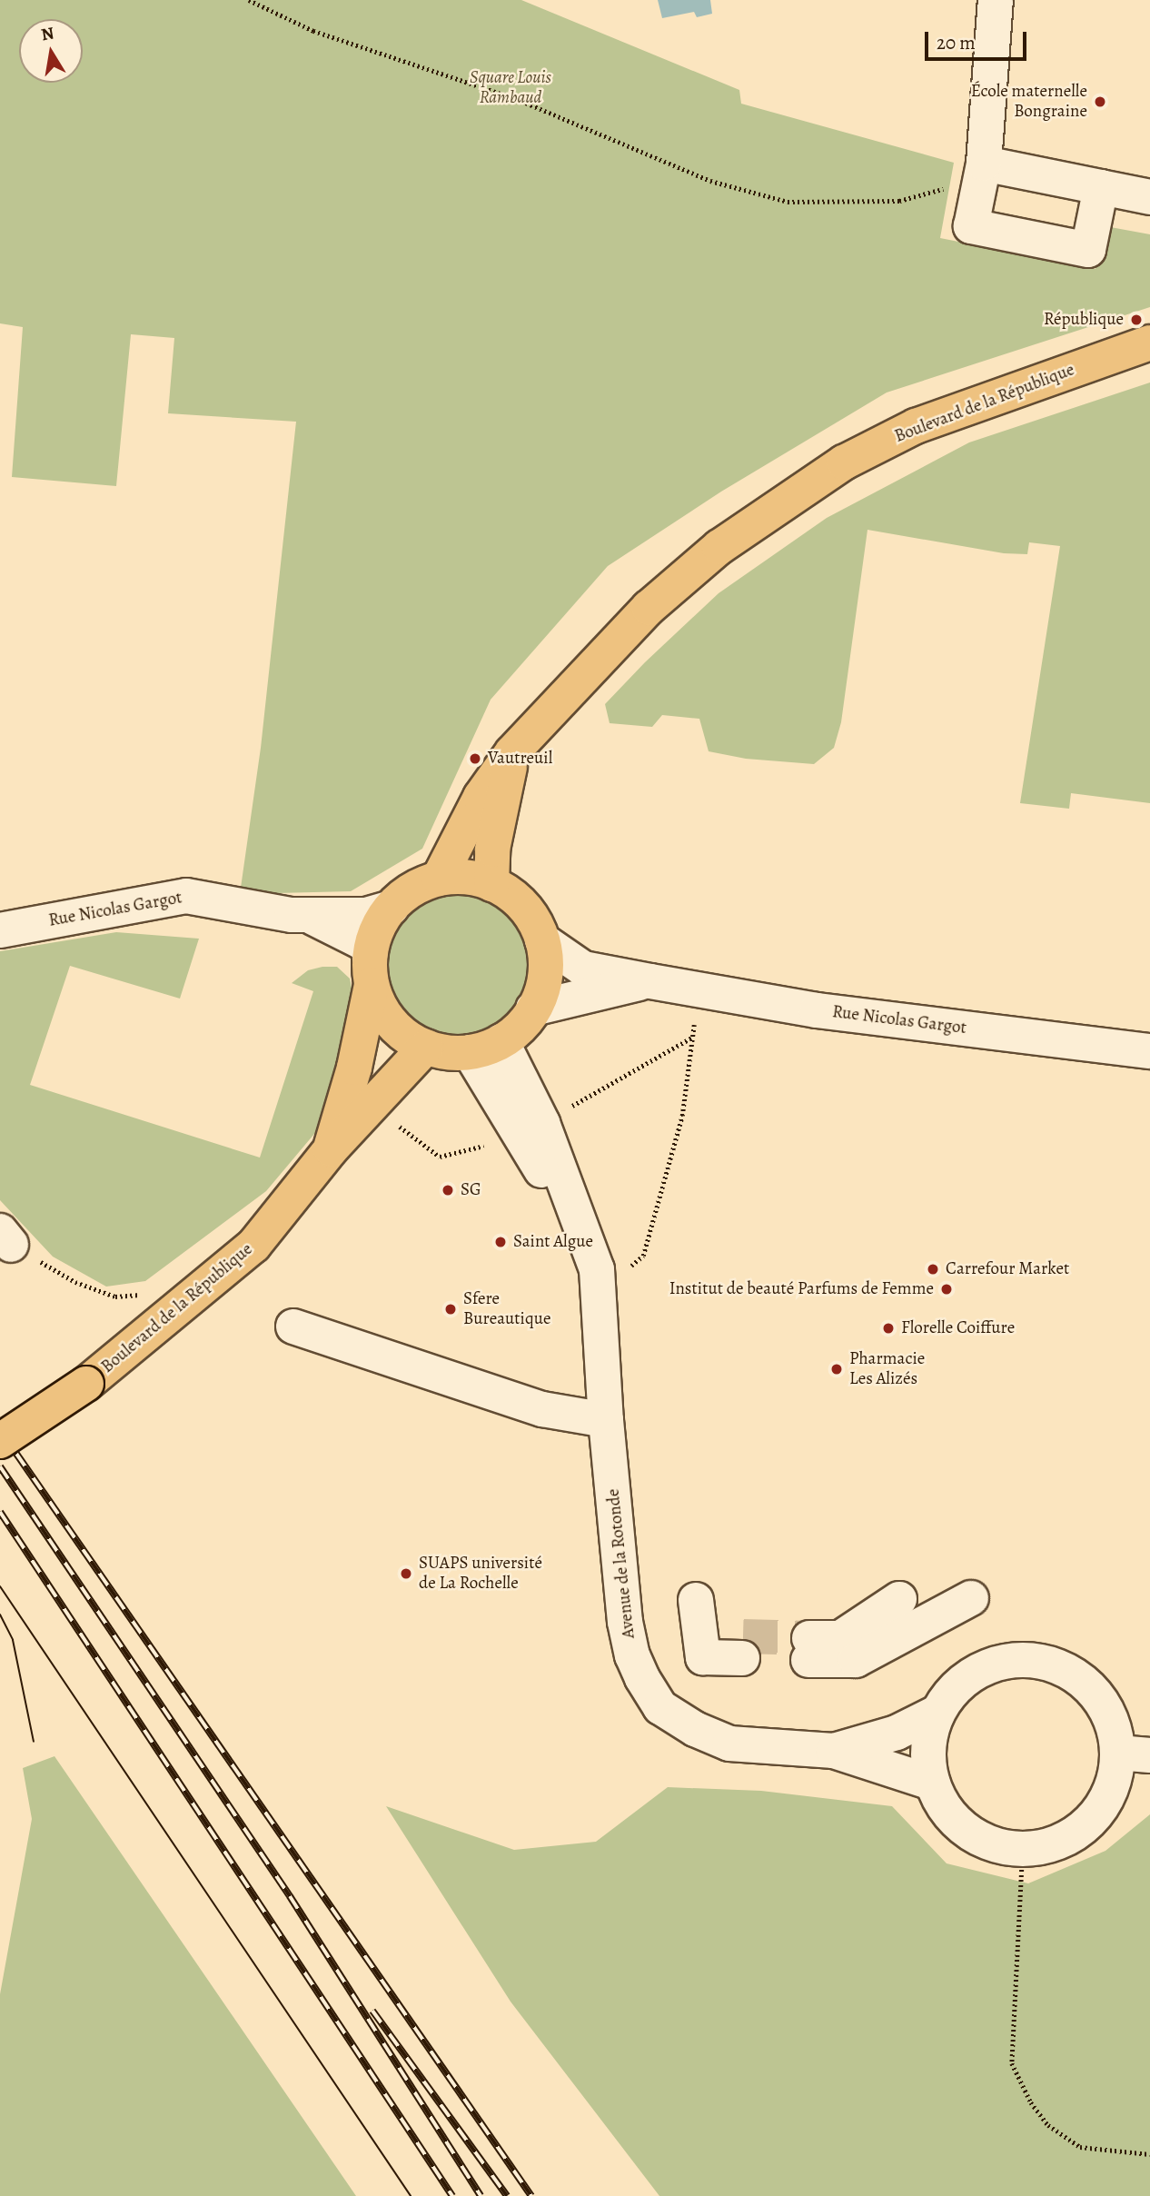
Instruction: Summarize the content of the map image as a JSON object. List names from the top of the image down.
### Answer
{
  "streets": {
    "main road": ["Boulevard de la République"],
    "street": ["Rue Nicolas Gargot", "Avenue de la Rotonde"]
  },
  "crossings": [
    ["Boulevard de la République", "Rue Nicolas Gargot"],
    ["Boulevard de la République", "Avenue de la Rotonde"],
    ["Rue Nicolas Gargot", "Avenue de la Rotonde"]
  ],
  "parks": ["Square Louis Rambaud"],
  "places": [
    "École maternelle Bongraine",
    "République",
    "Vautreuil",
    "SG",
    "Saint Algue",
    "Carrefour Market",
    "Institut de beauté Parfums de Femme",
    "Sfere Bureautique",
    "Florelle Coiffure",
    "Pharmacie Les Alizés",
    "SUAPS université de La Rochelle"
  ],
  "scale_bar": "20 m",
  "north": "top"
}
